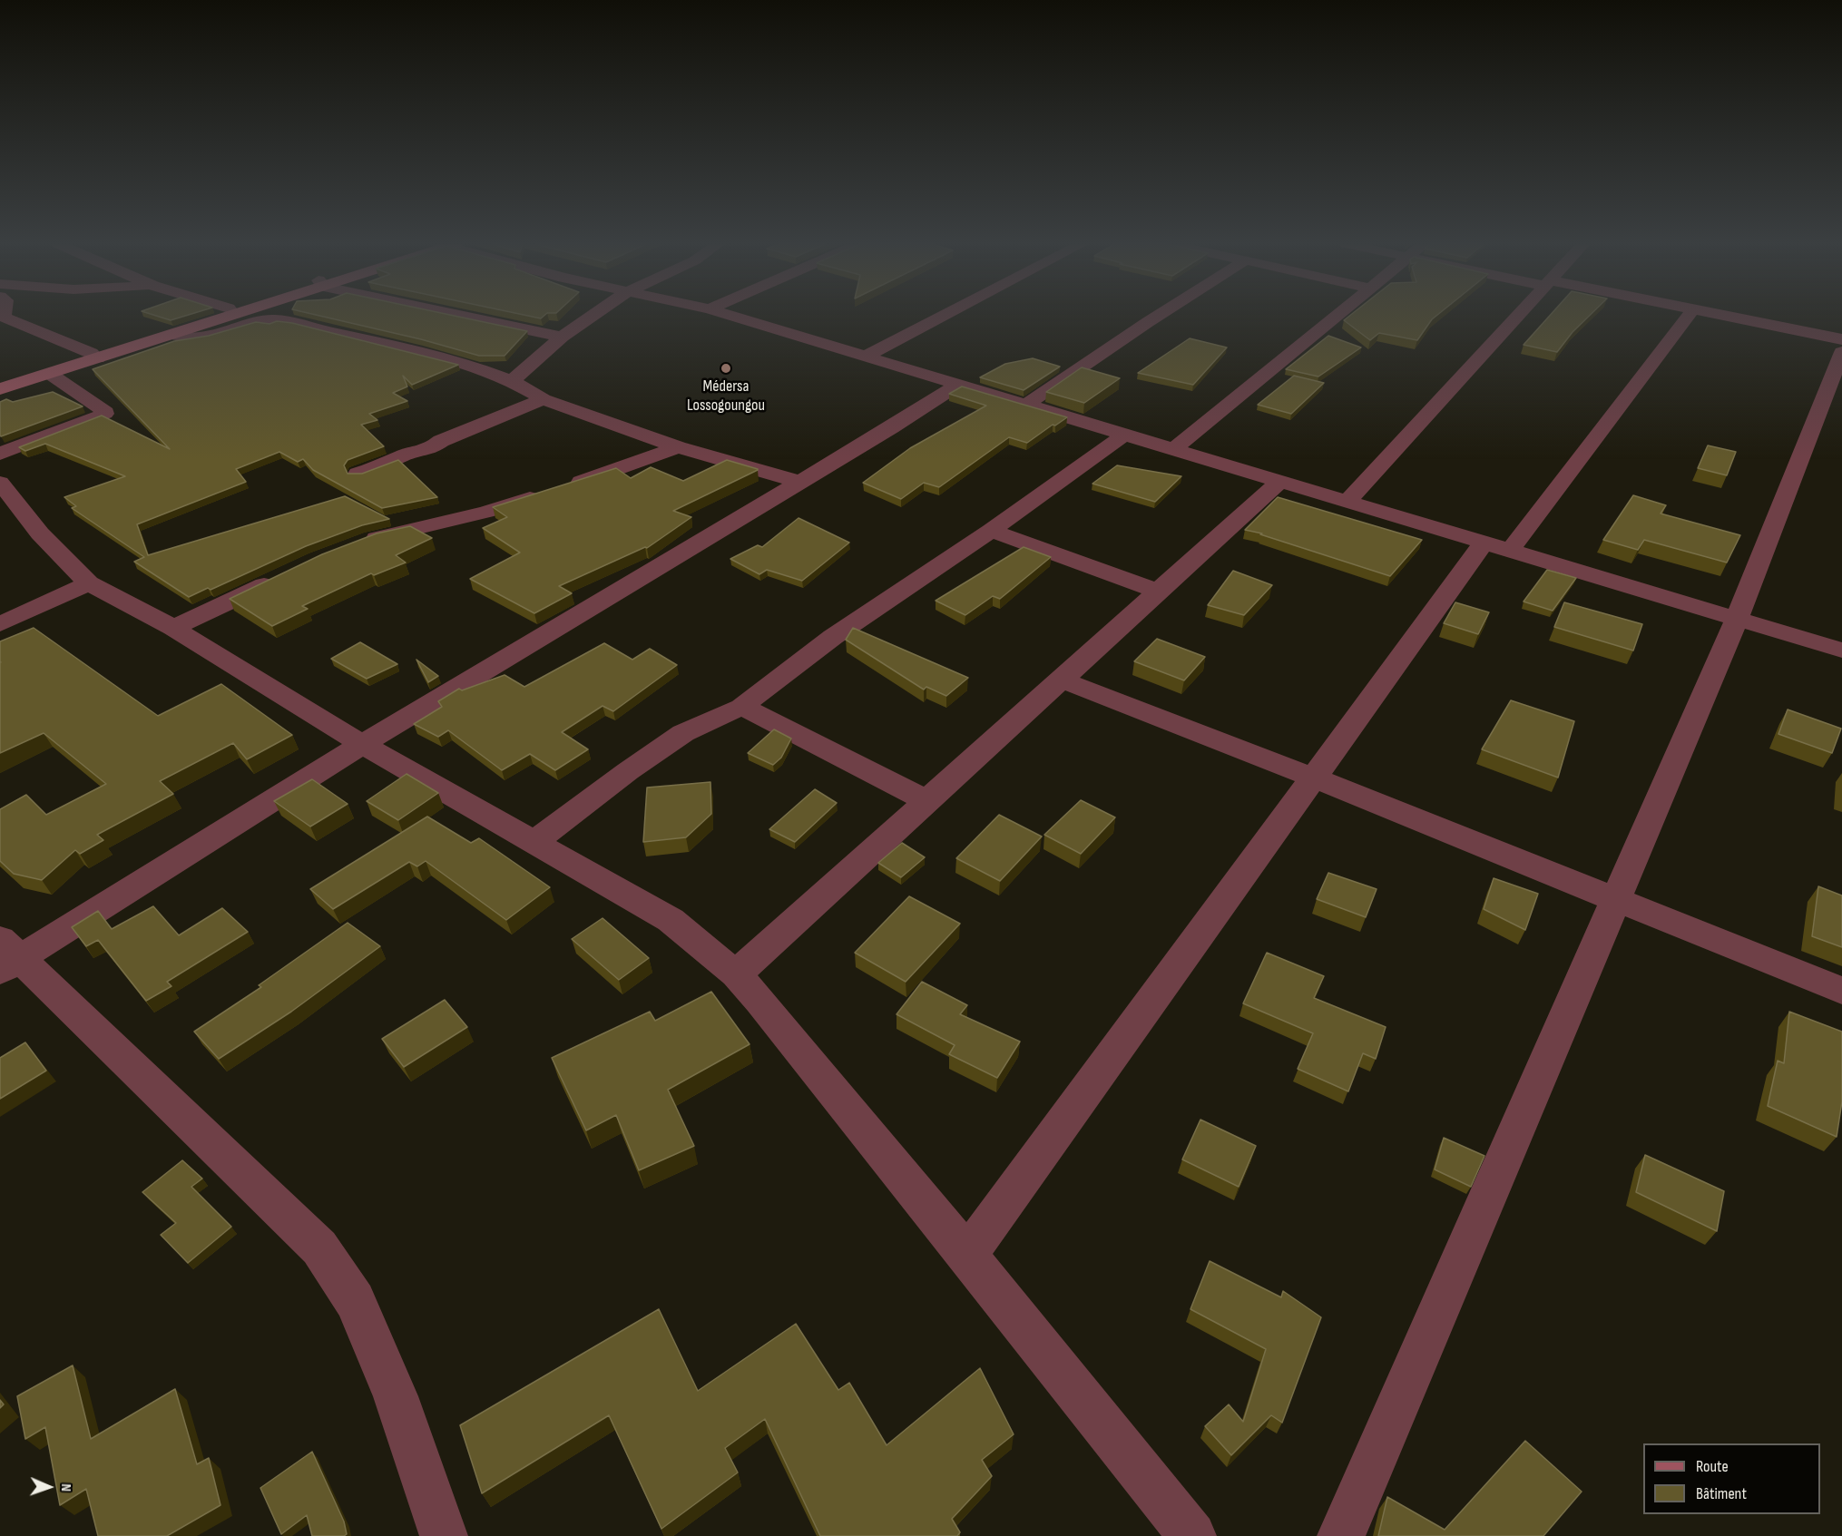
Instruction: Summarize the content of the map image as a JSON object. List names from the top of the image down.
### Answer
{
  "places": ["Médersa Lossogoungou"],
  "legend": ["Route", "Bâtiment"],
  "north": "right"
}
